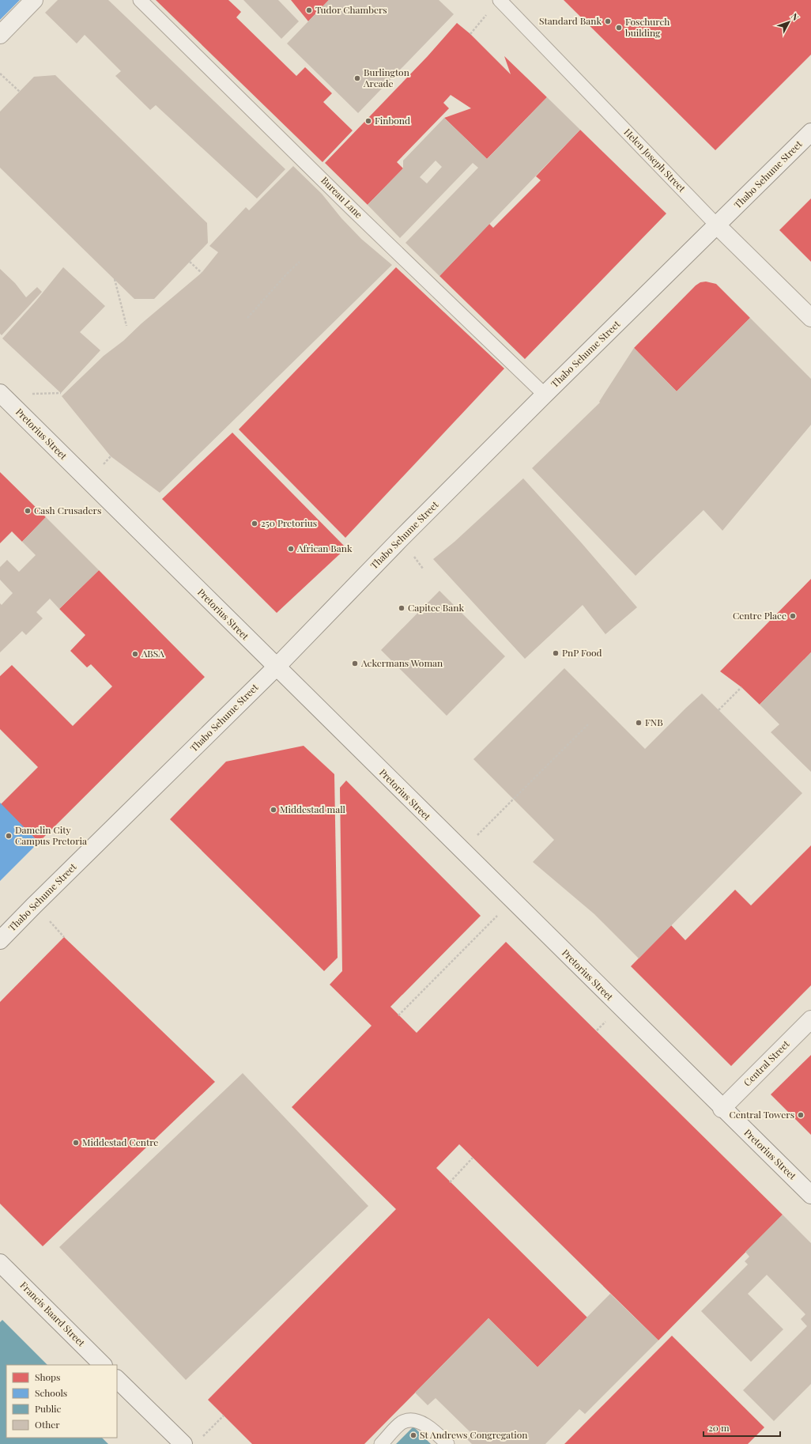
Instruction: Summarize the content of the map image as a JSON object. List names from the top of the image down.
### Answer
{
  "streets": {
    "street": [
      "Helen Joseph Street",
      "Thabo Sehume Street",
      "Pretorius Street",
      "Central Street",
      "Francis Baard Street"
    ],
    "lane": ["Bureau Lane"]
  },
  "crossings": [
    ["Helen Joseph Street", "Thabo Sehume Street"],
    ["Thabo Sehume Street", "Bureau Lane"],
    ["Thabo Sehume Street", "Pretorius Street"],
    ["Pretorius Street", "Central Street"]
  ],
  "places": [
    "Tudor Chambers",
    "Standard Bank",
    "Foschurch building",
    "Burlington Arcade",
    "Finbond",
    "Cash Crusaders",
    "250 Pretorius",
    "African Bank",
    "Capitec Bank",
    "Centre Place",
    "PnP Food",
    "ABSA",
    "Ackermans Woman",
    "FNB",
    "Middestad mall",
    "Damelin City Campus Pretoria",
    "Central Towers",
    "Middestad Centre",
    "St Andrews Congregation"
  ],
  "legend": [
    "Shops",
    "Schools",
    "Public",
    "Other"
  ],
  "scale_bar": "20 m",
  "north": "top right"
}
